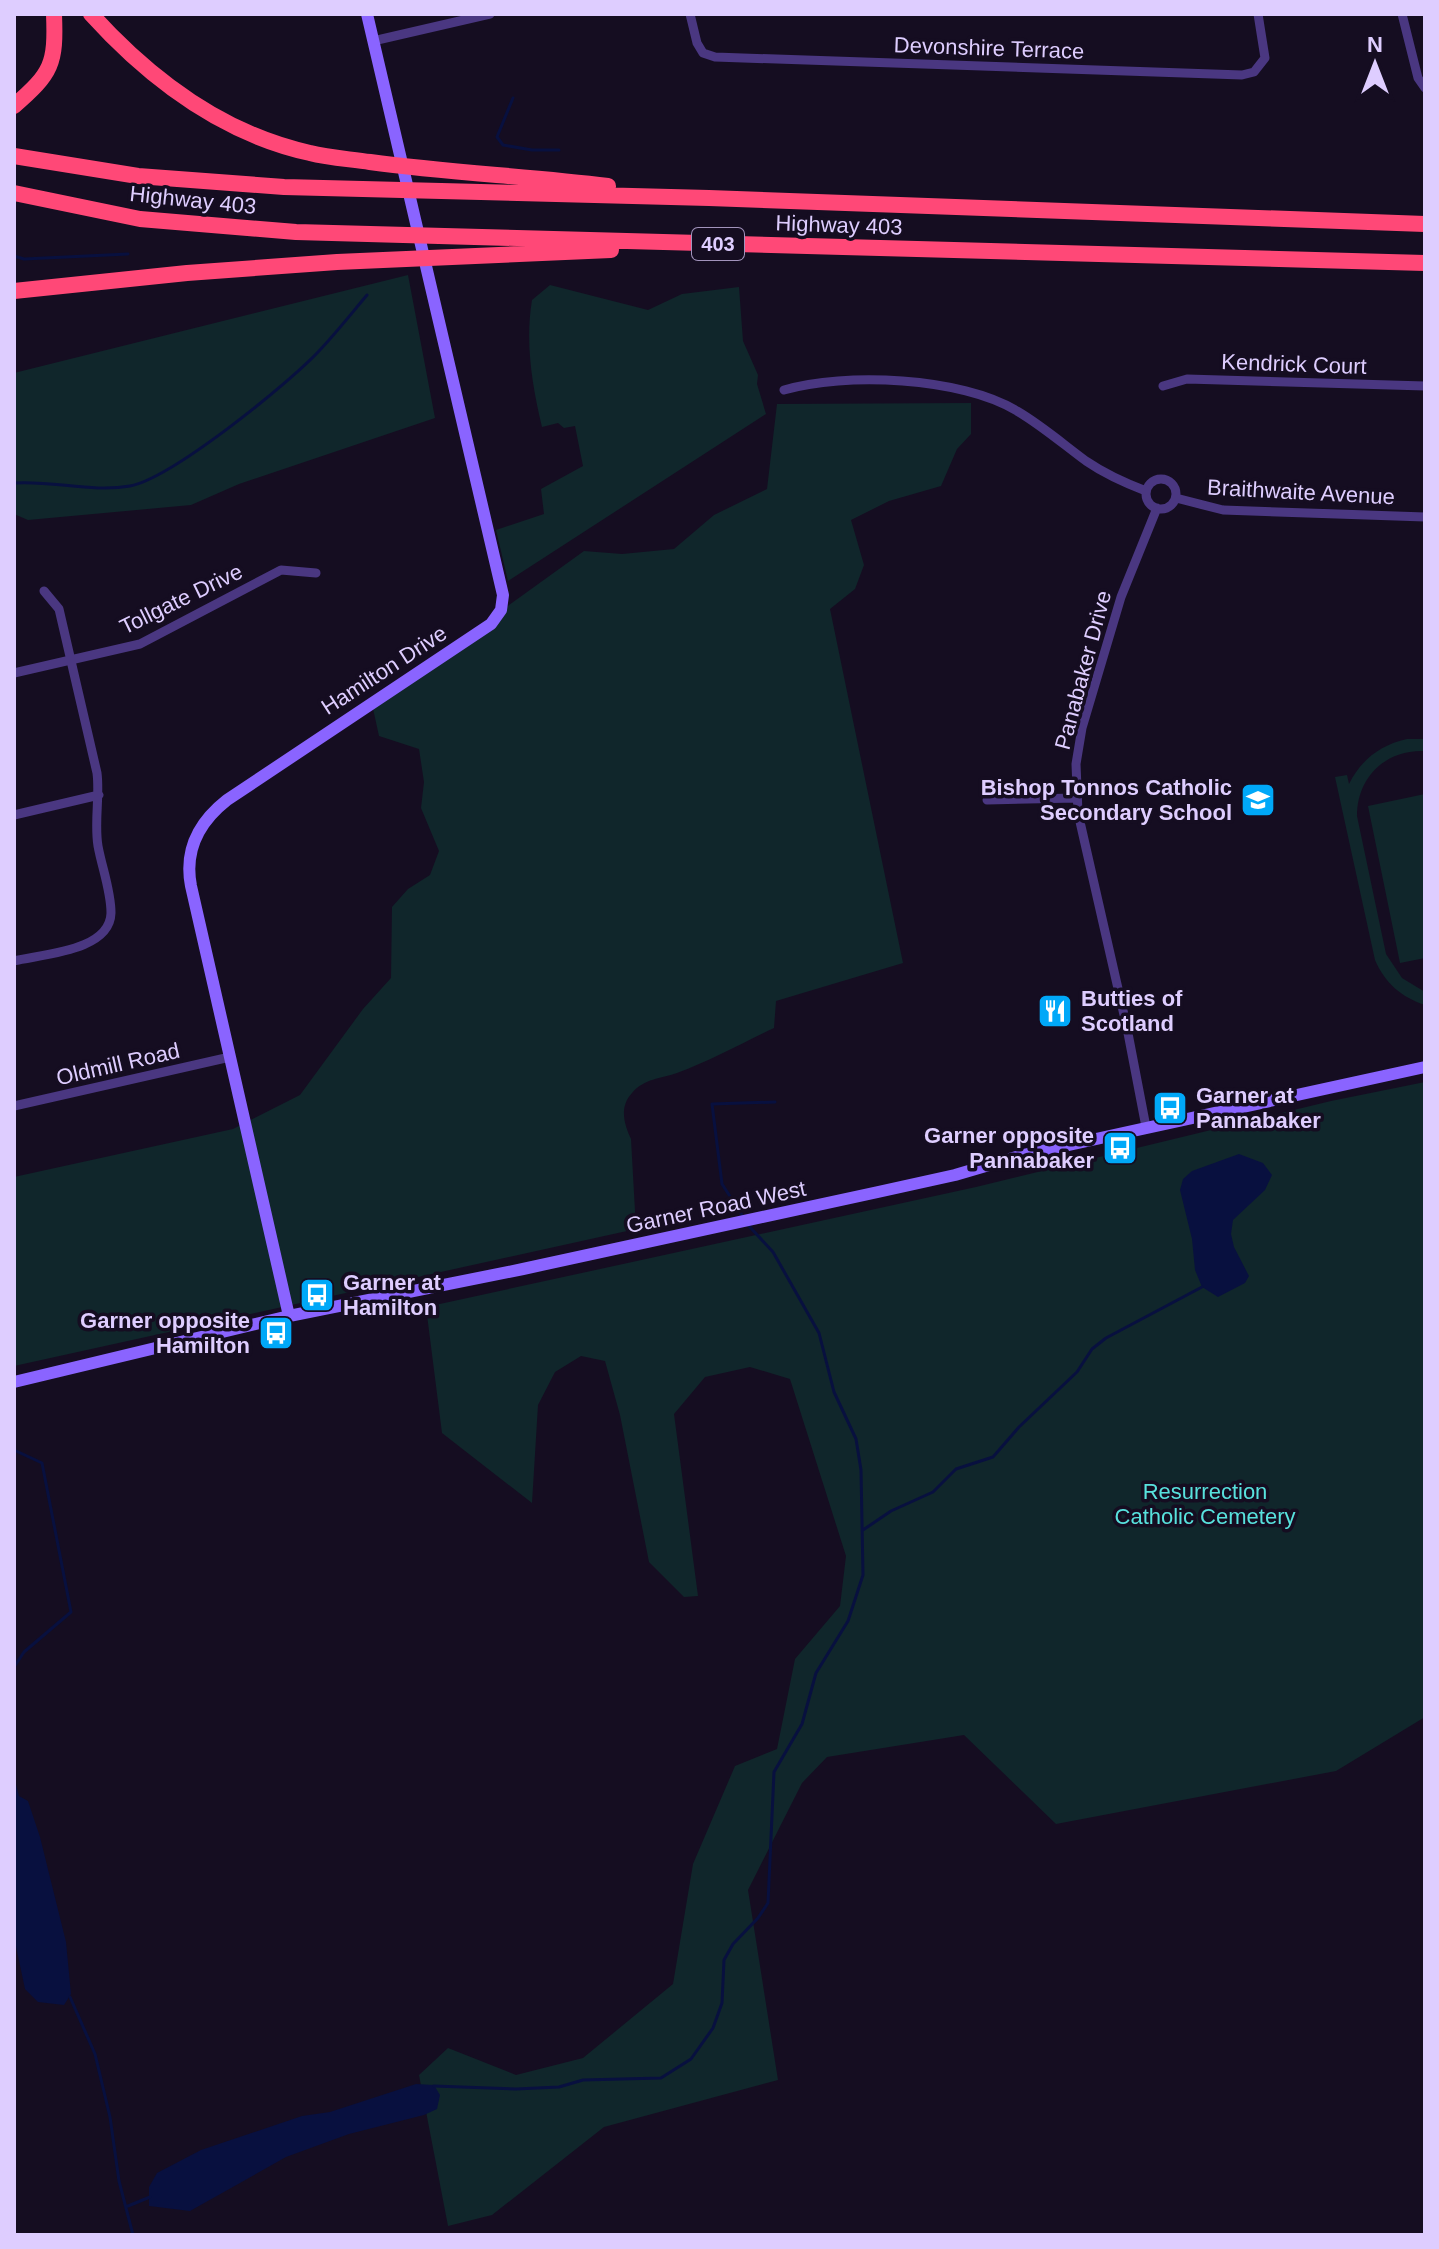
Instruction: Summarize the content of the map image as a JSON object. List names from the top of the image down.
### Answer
{
  "streets": {
    "highway": ["Highway 403", "403"],
    "street": [
      "Devonshire Terrace",
      "Kendrick Court",
      "Braithwaite Avenue",
      "Tollgate Drive",
      "Hamilton Drive",
      "Panabaker Drive",
      "Oldmill Road",
      "Garner Road West"
    ]
  },
  "crossings": [
    ["Braithwaite Avenue", "Panabaker Drive"],
    ["Hamilton Drive", "Oldmill Road"],
    ["Hamilton Drive", "Garner Road West"],
    ["Panabaker Drive", "Garner Road West"]
  ],
  "parks": ["Resurrection Catholic Cemetery"],
  "places": {
    "school or university": ["Bishop Tonnos Catholic Secondary School"],
    "restaurant": ["Butties of Scotland"],
    "bus stop": [
      "Garner at Pannabaker",
      "Garner opposite Pannabaker",
      "Garner at Hamilton",
      "Garner opposite Hamilton"
    ]
  },
  "north": "top"
}
